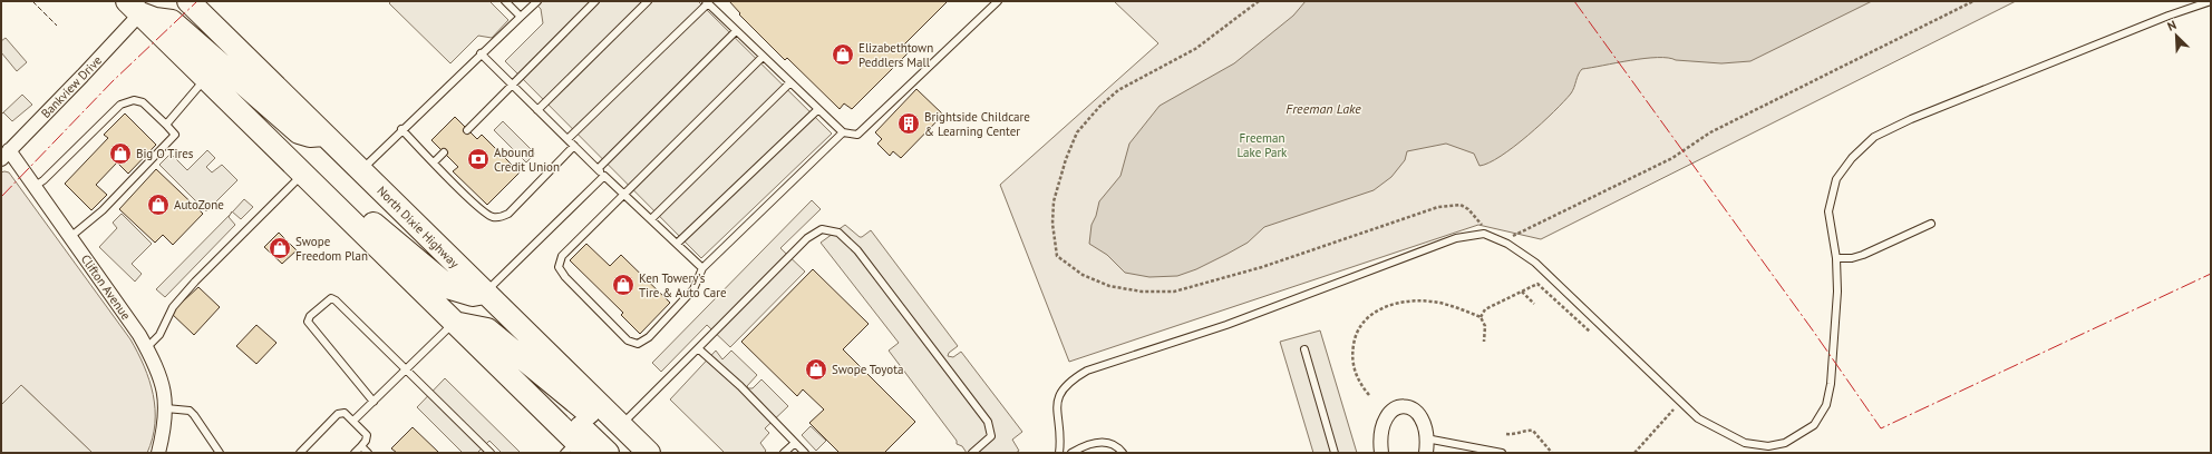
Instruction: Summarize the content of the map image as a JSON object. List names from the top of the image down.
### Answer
{
  "streets": {
    "main road": ["North Dixie Highway"],
    "street": ["Bankview Drive", "Clifton Avenue"]
  },
  "crossings": [
    ["Bankview Drive", "Clifton Avenue"]
  ],
  "water": ["Freeman Lake"],
  "parks": ["Freeman Lake Park"],
  "places": {
    "shop": [
      "Elizabethtown Peddlers Mall",
      "Big O Tires",
      "AutoZone",
      "Swope Freedom Plan",
      "Ken Towery’s Tire & Auto Care",
      "Swope Toyota"
    ],
    "building": ["Brightside Childcare & Learning Center"],
    "bank": ["Abound Credit Union"]
  },
  "north": "top left"
}
